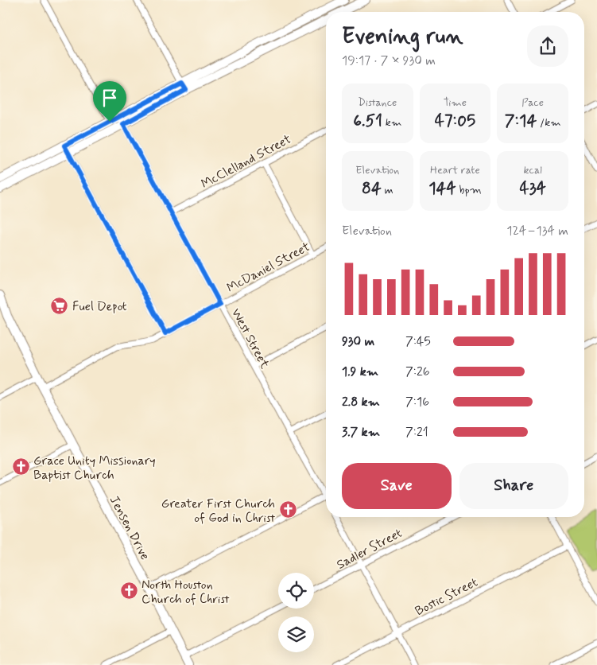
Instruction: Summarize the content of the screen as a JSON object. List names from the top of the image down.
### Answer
{
  "streets": {
    "main road": ["Jensen Drive"],
    "street": [
      "McClelland Street",
      "McDaniel Street",
      "West Street",
      "Sadler Street",
      "Bostic Street"
    ]
  },
  "crossings": [
    ["McClelland Street", "West Street"],
    ["McDaniel Street", "West Street"],
    ["McDaniel Street", "Jensen Drive"]
  ],
  "places": {
    "supermarket": ["Fuel Depot"],
    "church": ["Grace Unity Missionary Baptist Church", "Greater First Church of God in Christ", "North Houston Church of Christ"]
  },
  "page": {
    "heading": ["Evening run", "19:17 · 7 × 930 m"],
    "stats": [
      ["Distance", "6.51 km"],
      ["Time", "47:05"],
      ["Pace", "7:14 /km"],
      ["Elevation", "84 m"],
      ["Heart rate", "144 bpm"],
      ["kcal", "434"]
    ],
    "chart": ["Elevation", "124–134 m"],
    "list": [
      {
        "name": "930 m",
        "note": "7:45"
      },
      {
        "name": "1.9 km",
        "note": "7:26"
      },
      {
        "name": "2.8 km",
        "note": "7:16"
      },
      {
        "name": "3.7 km",
        "note": "7:21"
      }
    ],
    "buttons": ["Save", "Share"]
  }
}
